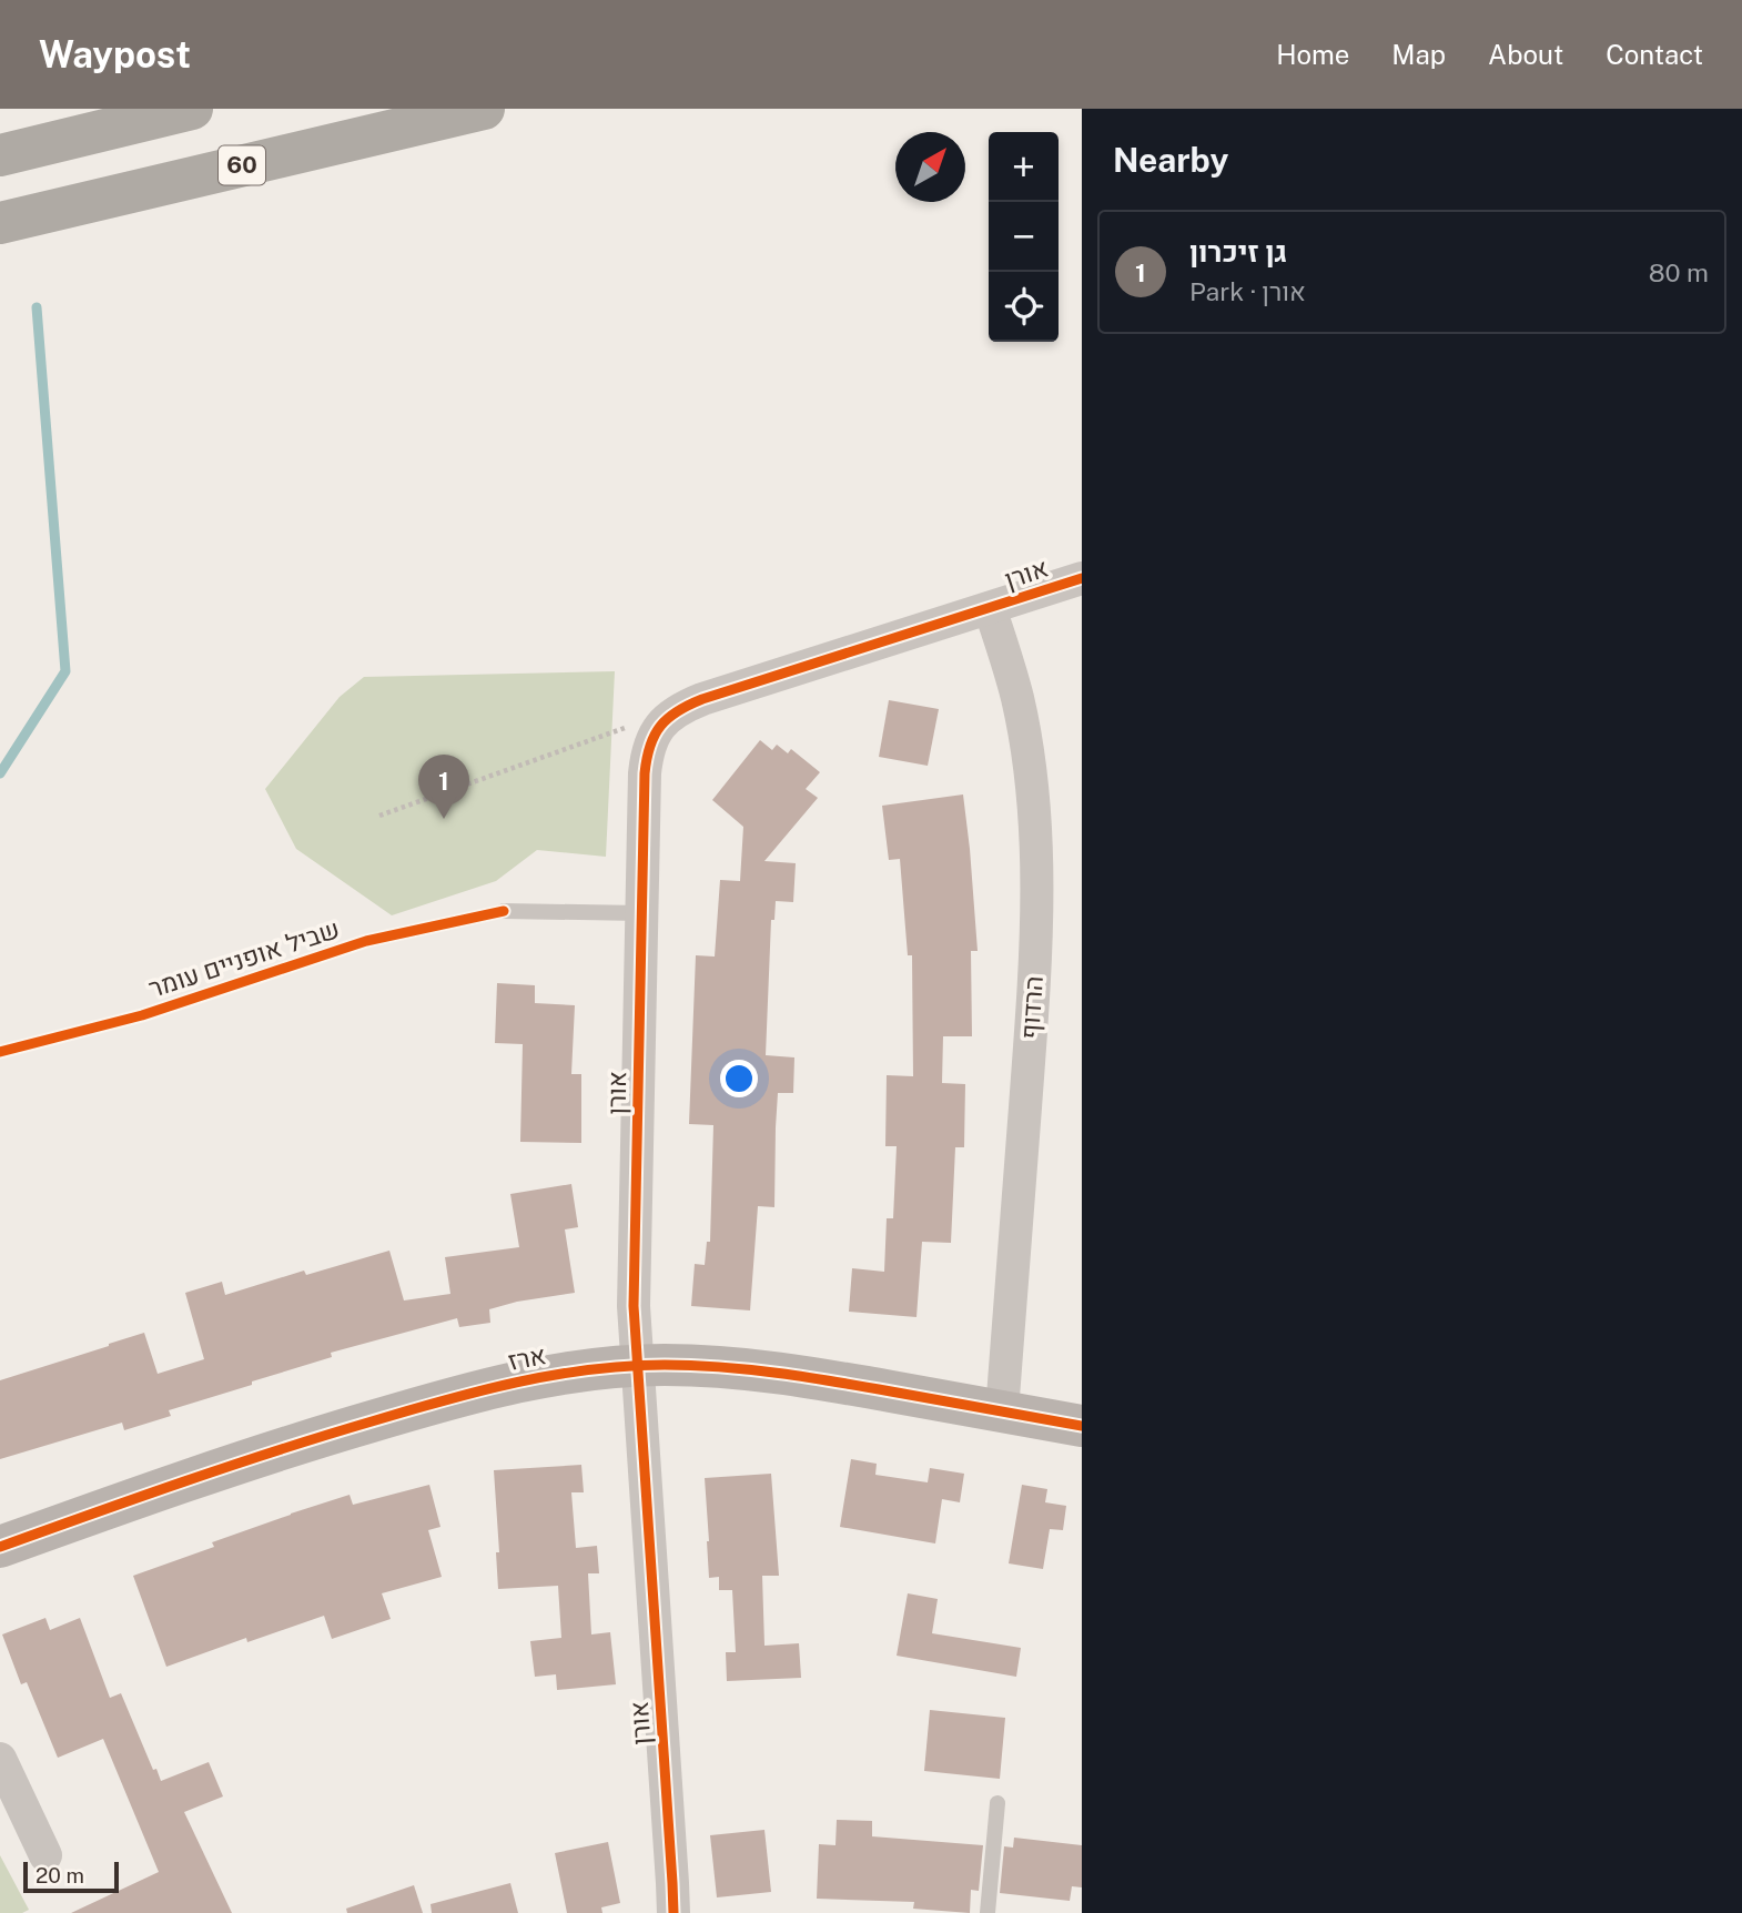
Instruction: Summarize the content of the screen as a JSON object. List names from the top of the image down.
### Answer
{
  "streets": {
    "highway": ["60"],
    "street": ["אורן", "הרדוף", "ארז"],
    "cycle path": ["שביל אופניים עומר"]
  },
  "crossings": [
    ["אורן", "הרדוף"],
    ["אורן", "ארז"],
    ["הרדוף", "ארז"]
  ],
  "scale_bar": "20 m",
  "north": "top right",
  "page": {
    "header": "Waypost",
    "nav": [
      "Home",
      "Map",
      "About",
      "Contact"
    ],
    "heading": "Nearby",
    "map_buttons": ["+", "−"],
    "list": [
      {
        "mark": "1",
        "name": "גן זיכרון",
        "note": "Park · אורן",
        "value": "80 m"
      }
    ],
    "pins": "1",
    "scale": "20 m"
  }
}
